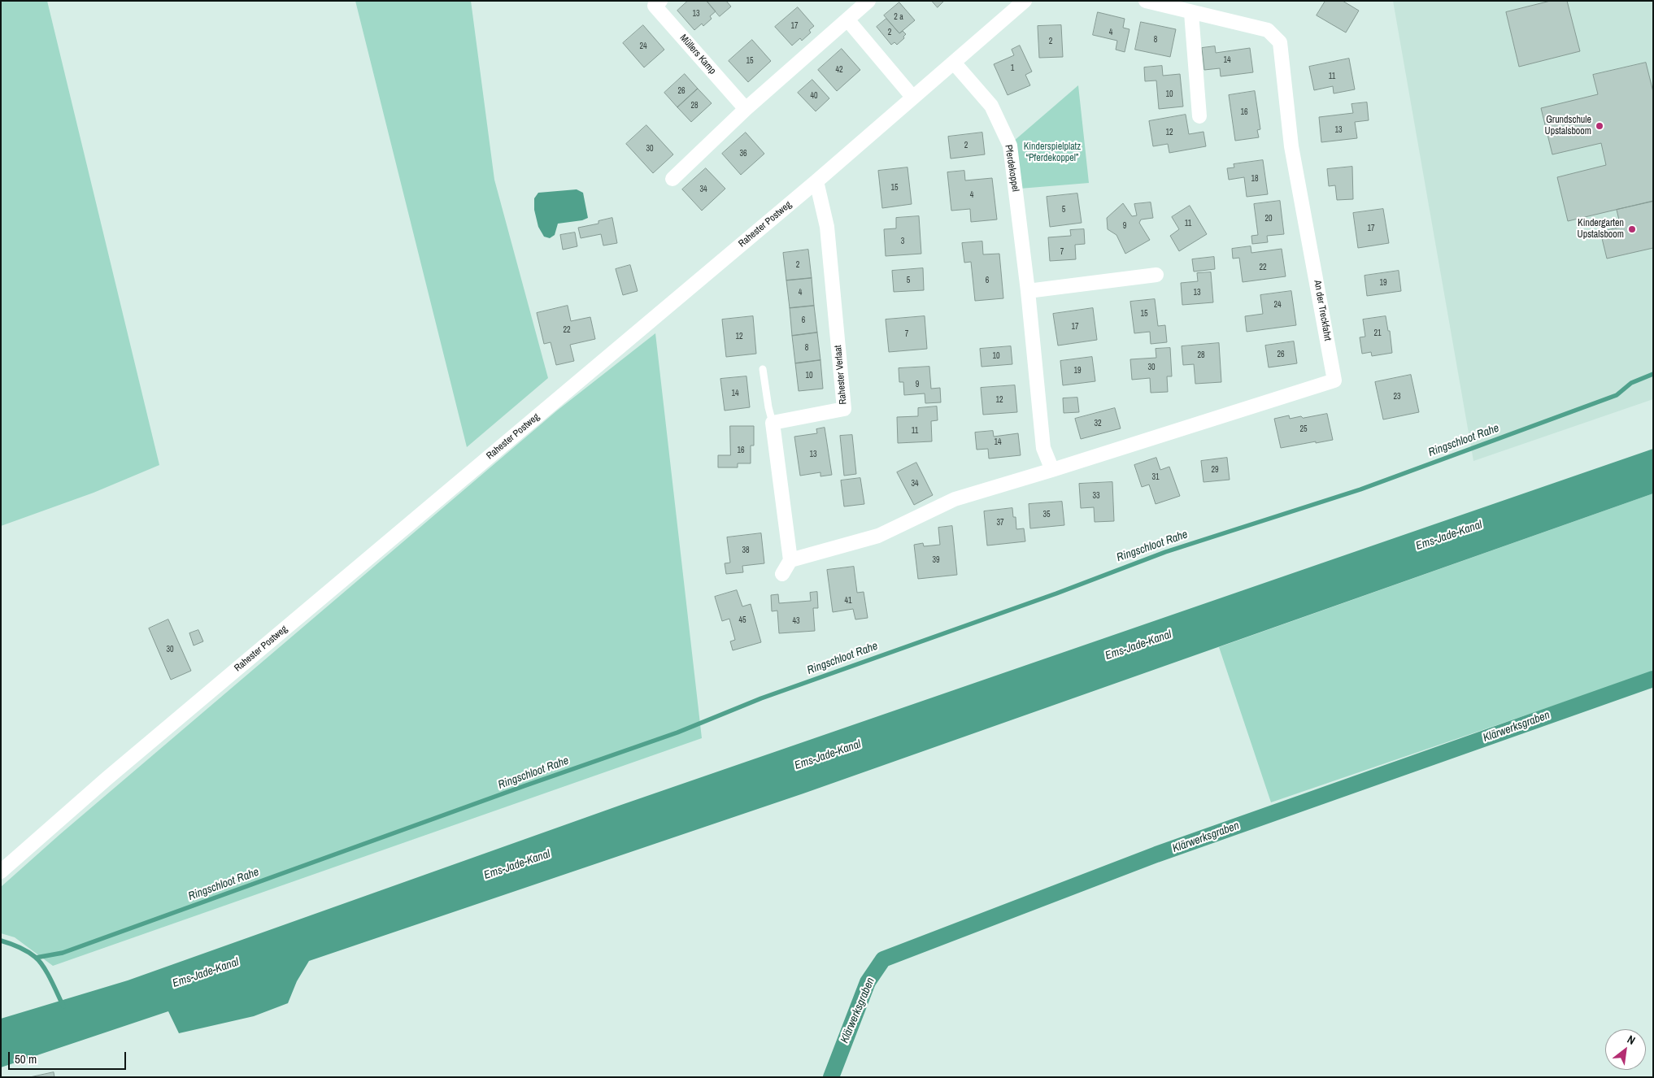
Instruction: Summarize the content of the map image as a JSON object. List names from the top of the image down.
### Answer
{
  "streets": {
    "street": [
      "Müllers Kamp",
      "Pferdekoppel",
      "Rahester Postweg",
      "An der Treckfahrt",
      "Rahester Verlaat"
    ]
  },
  "crossings": [
    ["Pferdekoppel", "Rahester Postweg"],
    ["Pferdekoppel", "An der Treckfahrt"],
    ["Rahester Postweg", "Rahester Verlaat"]
  ],
  "water": ["Ringschloot Rahe", "Ems-Jade-Kanal", "Klärwerksgraben"],
  "parks": ["Kinderspielplatz “Pferdekoppel”"],
  "places": ["Grundschule Upstalsboom", "Kindergarten Upstalsboom"],
  "house_numbers": [
    "13",
    "2 a",
    "17",
    "2",
    "4",
    "8",
    "2",
    "24",
    "14",
    "15",
    "1",
    "42",
    "11",
    "26",
    "10",
    "40",
    "28",
    "16",
    "13",
    "12",
    "2",
    "30",
    "36",
    "18",
    "15",
    "34",
    "4",
    "5",
    "20",
    "11",
    "9",
    "17",
    "3",
    "7",
    "2",
    "22",
    "5",
    "6",
    "19",
    "4",
    "13",
    "24",
    "15",
    "6",
    "17",
    "22",
    "21",
    "7",
    "12",
    "8",
    "26",
    "28",
    "10",
    "30",
    "19",
    "10",
    "9",
    "14",
    "23",
    "12",
    "32",
    "25",
    "11",
    "14",
    "16",
    "13",
    "29",
    "31",
    "34",
    "33",
    "35",
    "37",
    "38",
    "39",
    "41",
    "45",
    "43",
    "30"
  ],
  "scale_bar": "50 m",
  "north": "top right"
}
